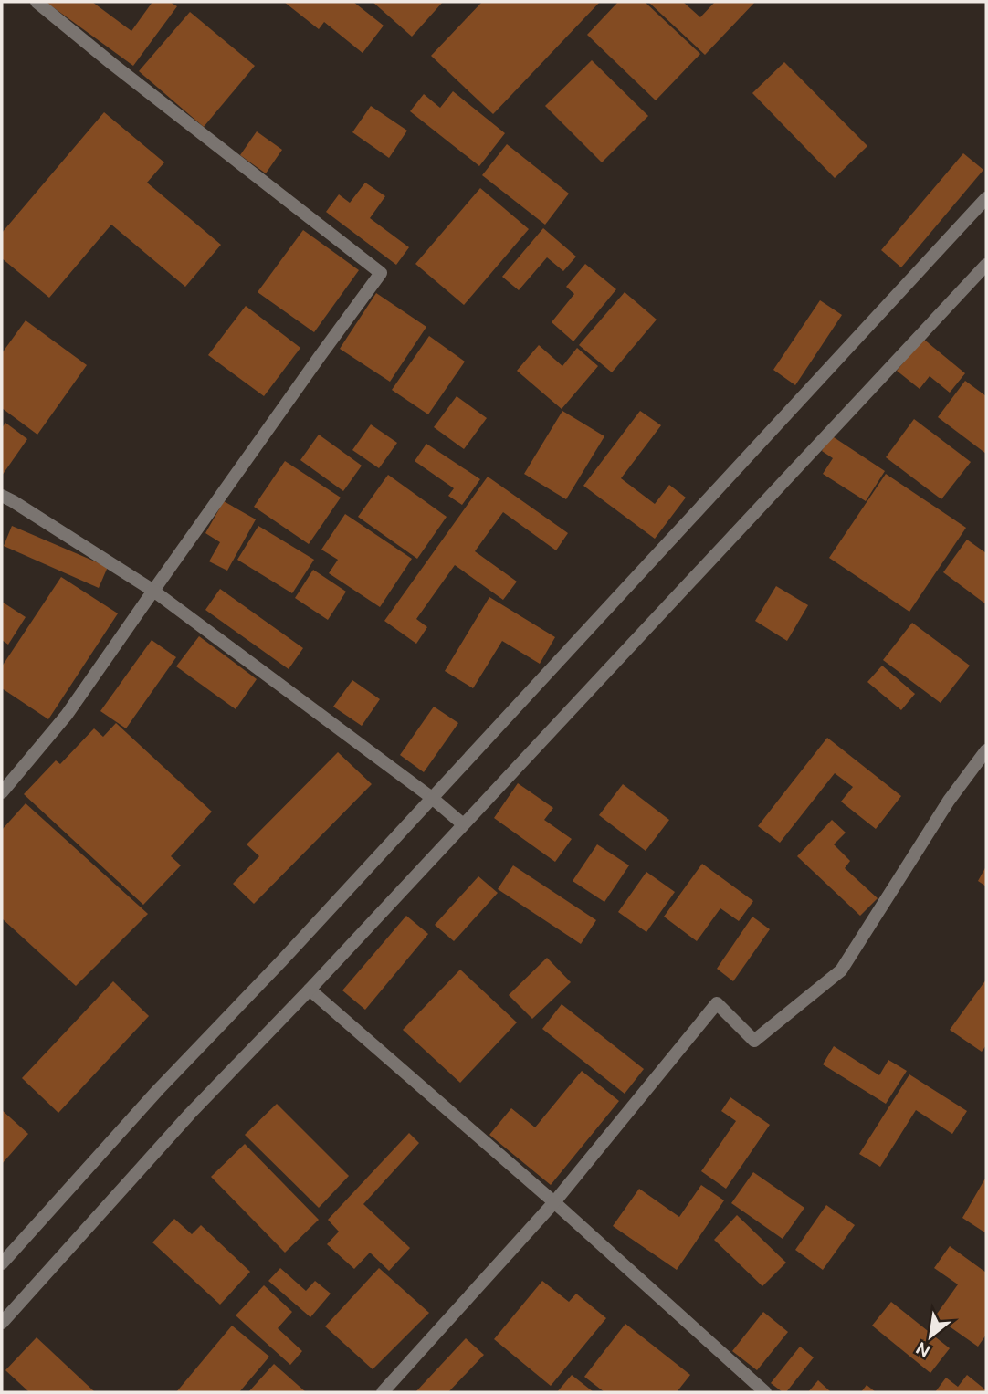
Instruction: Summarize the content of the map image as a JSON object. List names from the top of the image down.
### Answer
{
  "north": "bottom left"
}
